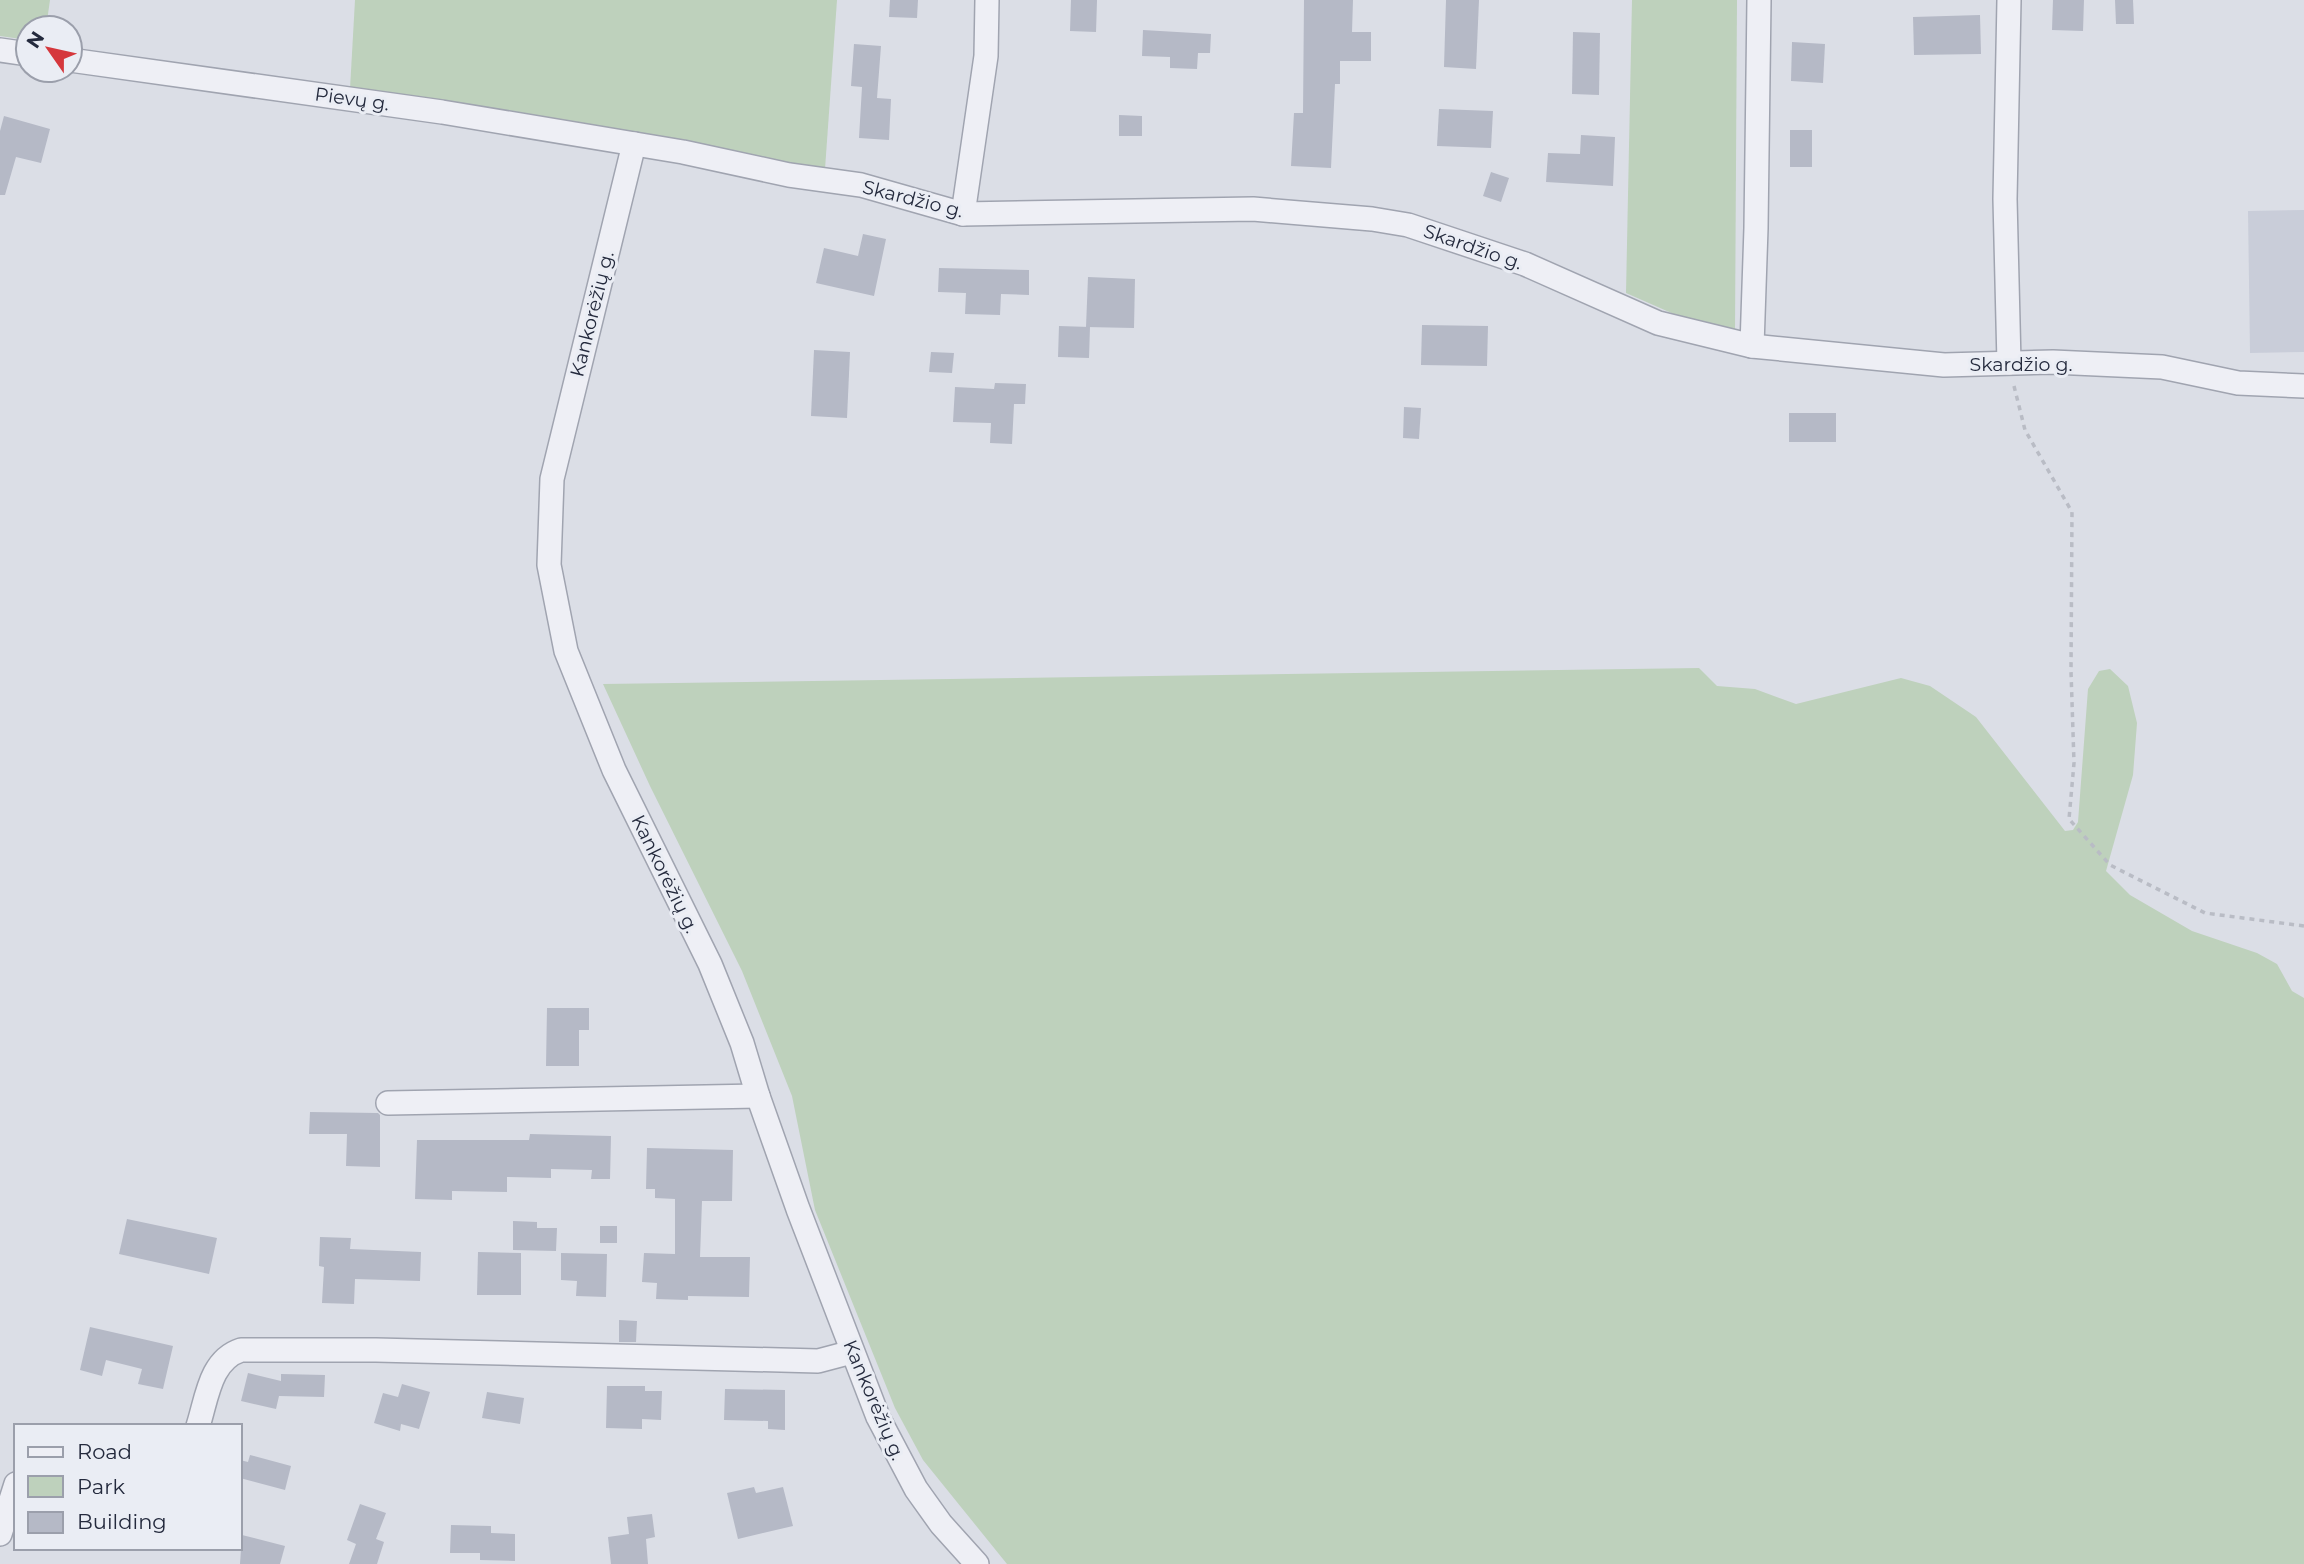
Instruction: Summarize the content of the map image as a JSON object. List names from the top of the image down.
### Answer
{
  "streets": {
    "street": ["Pievų g.", "Skardžio g.", "Kankorėžių g."]
  },
  "crossings": [
    ["Pievų g.", "Skardžio g."],
    ["Pievų g.", "Kankorėžių g."],
    ["Skardžio g.", "Kankorėžių g."]
  ],
  "legend": ["Road", "Park", "Building"],
  "north": "top left"
}
